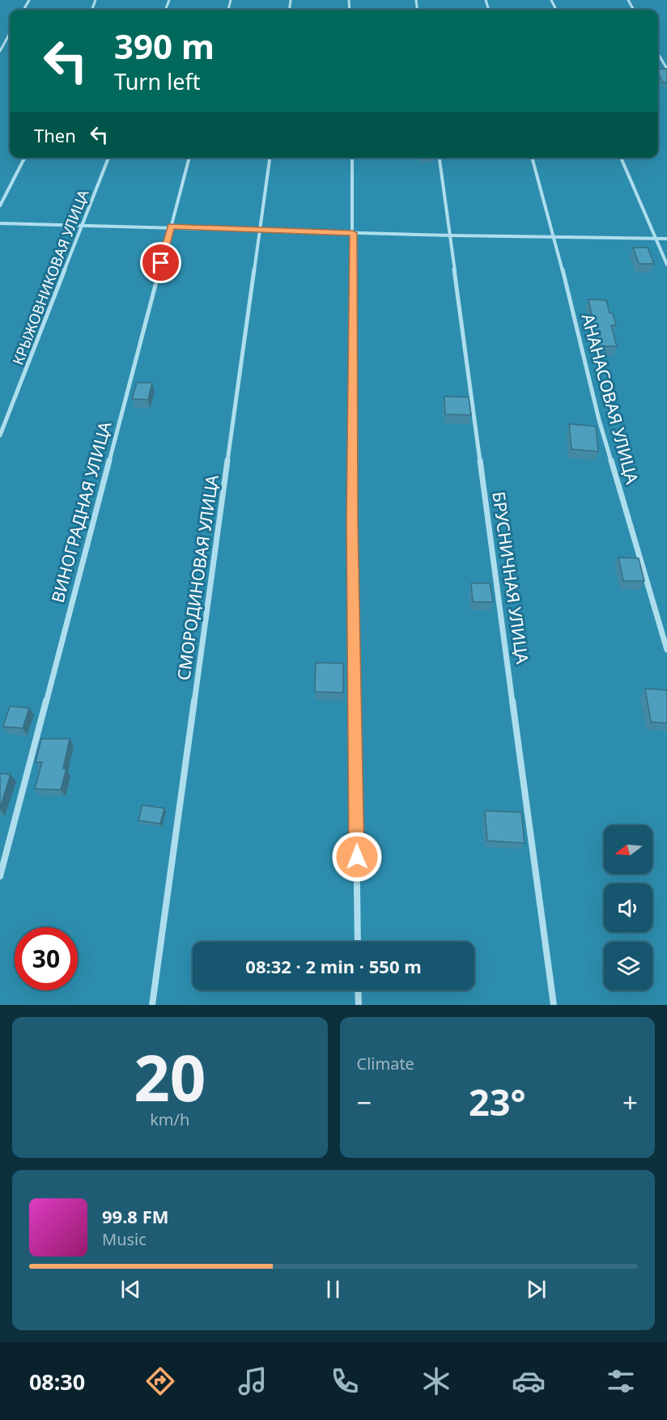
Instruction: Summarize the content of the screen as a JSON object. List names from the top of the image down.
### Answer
{
  "streets": {
    "street": [
      "КРЫЖОВНИКОВАЯ УЛИЦА",
      "АНАНАСОВАЯ УЛИЦА",
      "ВИНОГРАДНАЯ УЛИЦА",
      "СМОРОДИНОВАЯ УЛИЦА",
      "БРУСНИЧНАЯ УЛИЦА"
    ]
  },
  "north": "left",
  "page": {
    "turn": ["390 m", "Turn left"],
    "then": "Then",
    "limit": "30",
    "trip": "08:32 · 2 min · 550 m",
    "tile": [
      ["20", "km/h"],
      "Climate"
    ],
    "heat": ["−", "23°", "+"],
    "song": ["99.8 FM", "Music"],
    "tabs": "08:30"
  }
}
